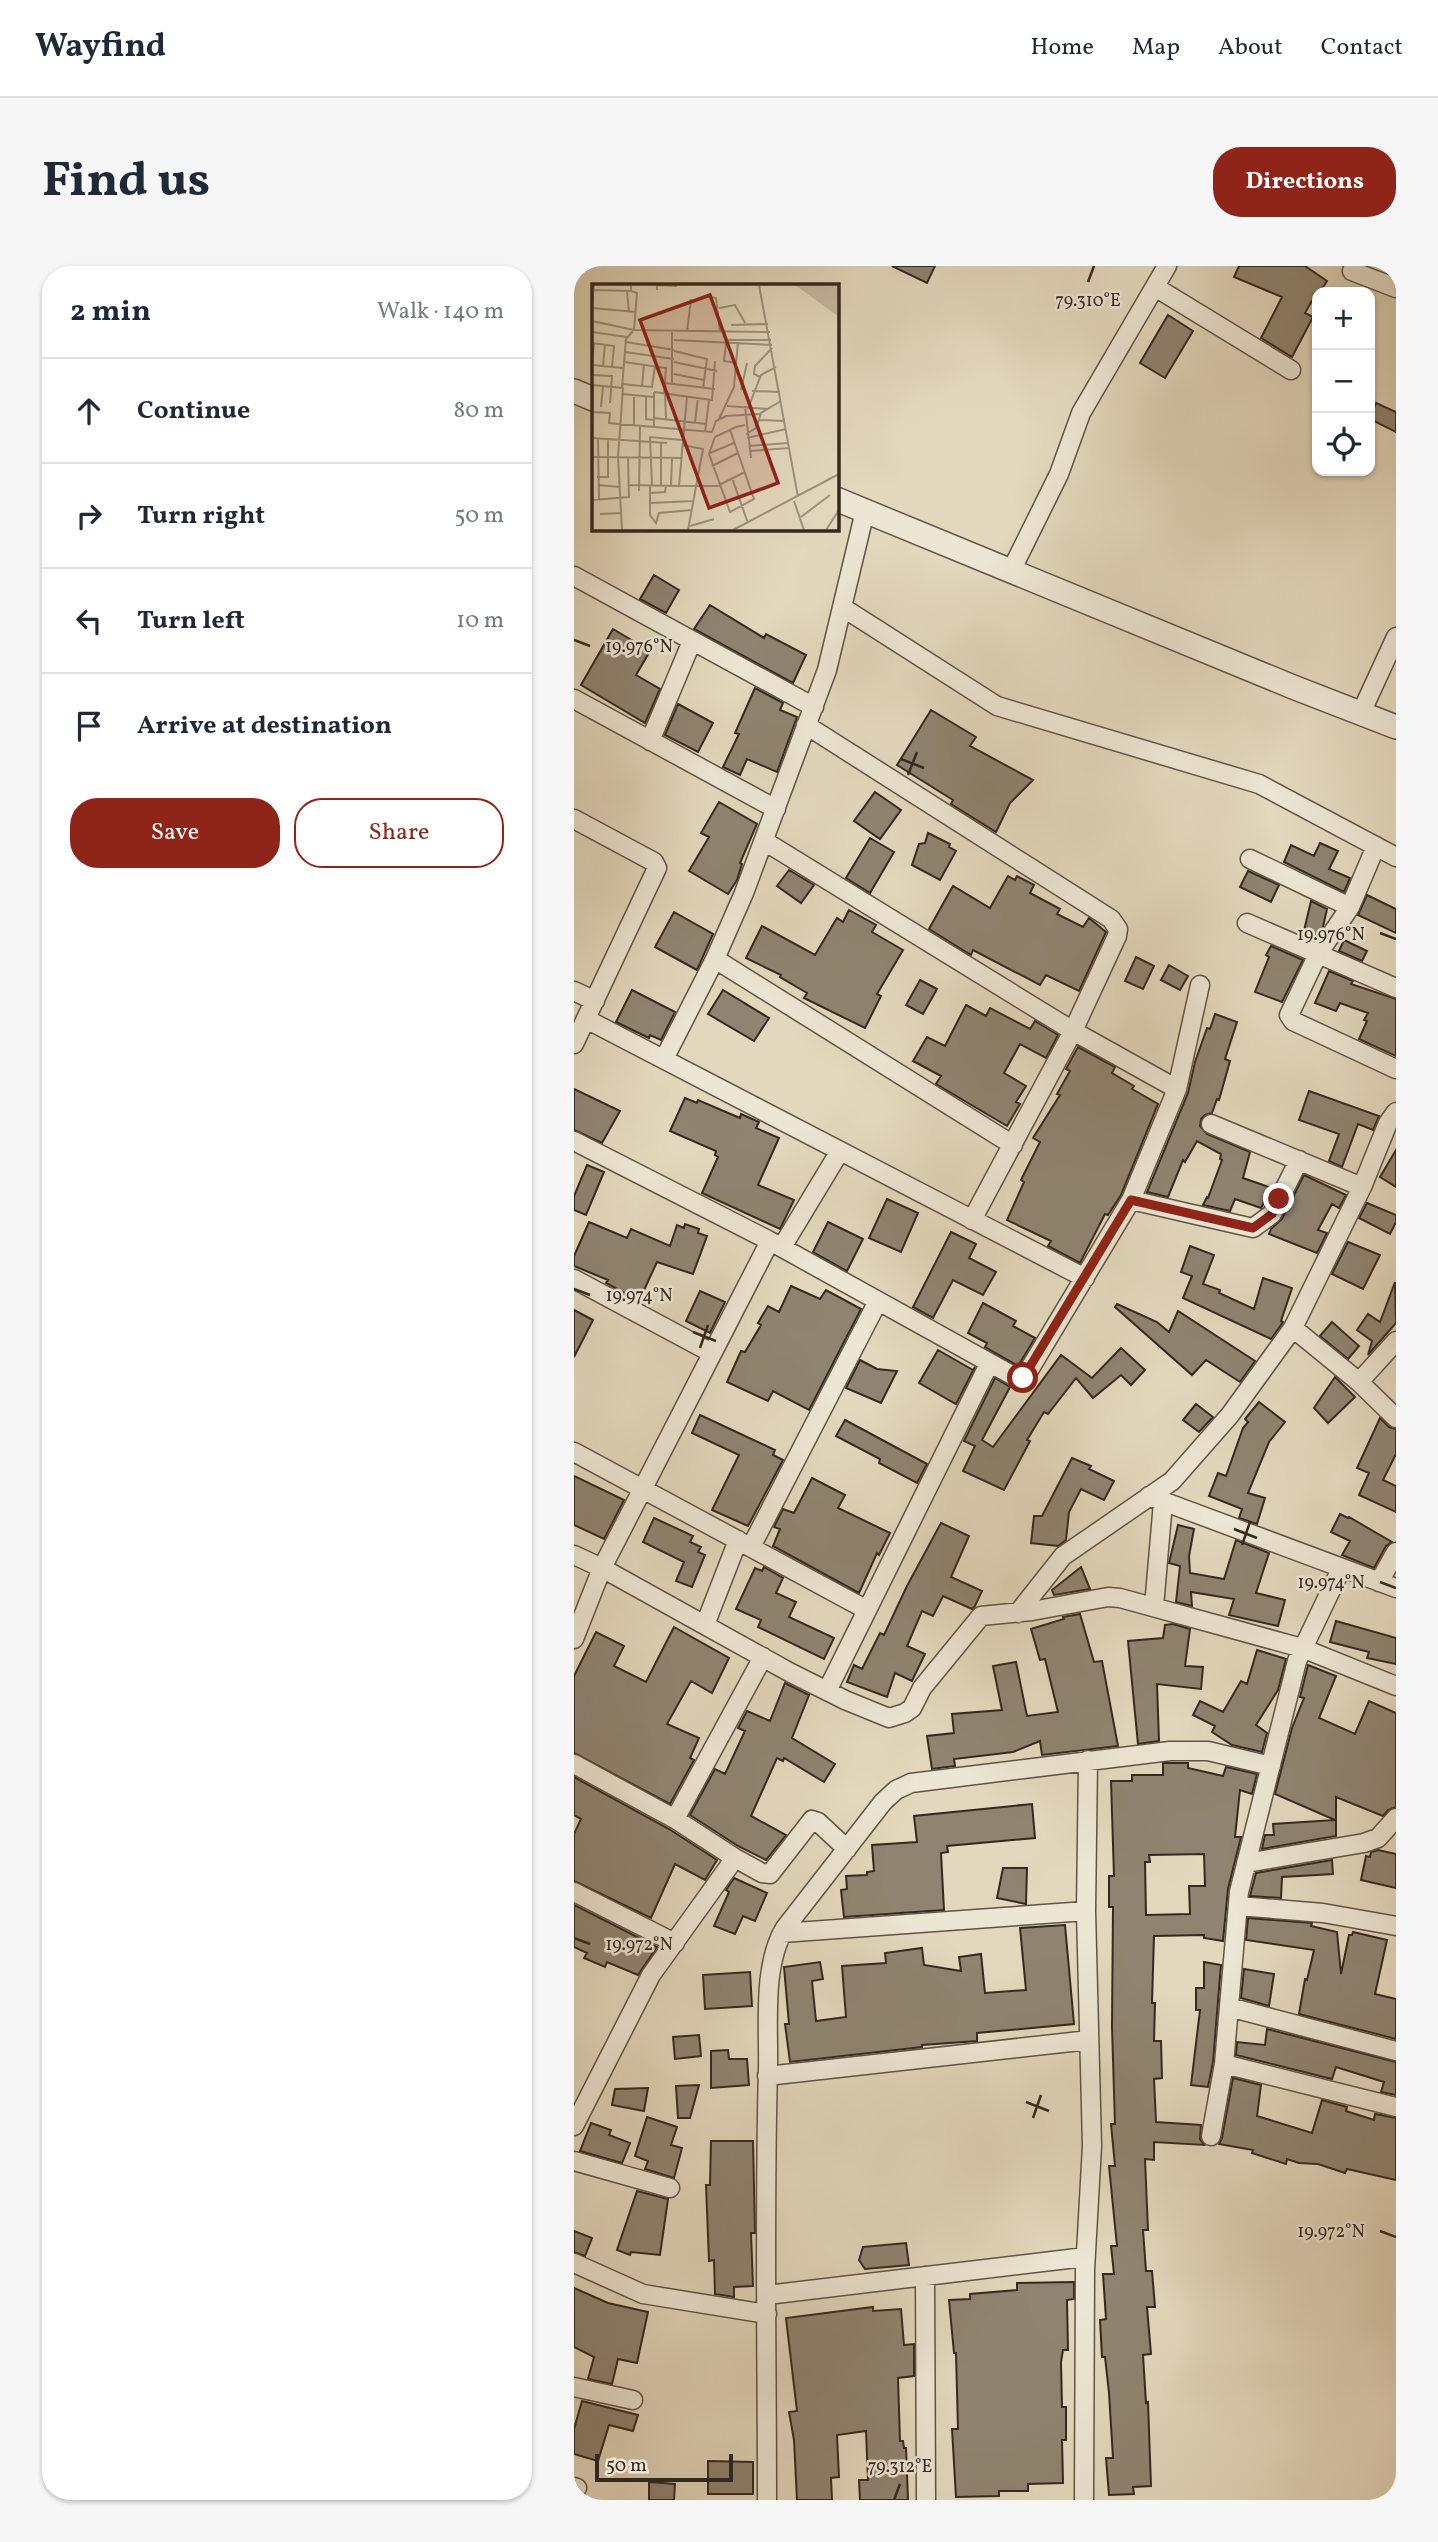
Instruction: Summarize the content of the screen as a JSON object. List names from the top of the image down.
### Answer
{
  "scale_bar": "50 m",
  "page": {
    "header": "Wayfind",
    "nav": [
      "Home",
      "Map",
      "About",
      "Contact"
    ],
    "buttons": [
      "Directions",
      ["Save", "Share"]
    ],
    "title": "Find us",
    "heading": ["2 min", "Walk · 140 m"],
    "map_buttons": ["+", "−"],
    "list": [
      ["Continue", "80 m"],
      ["Turn right", "50 m"],
      ["Turn left", "10 m"],
      "Arrive at destination"
    ],
    "scale": "50 m"
  },
  "coordinates": [
    "79.310°E",
    "19.976°N",
    "19.974°N",
    "19.972°N",
    "79.312°E"
  ]
}
